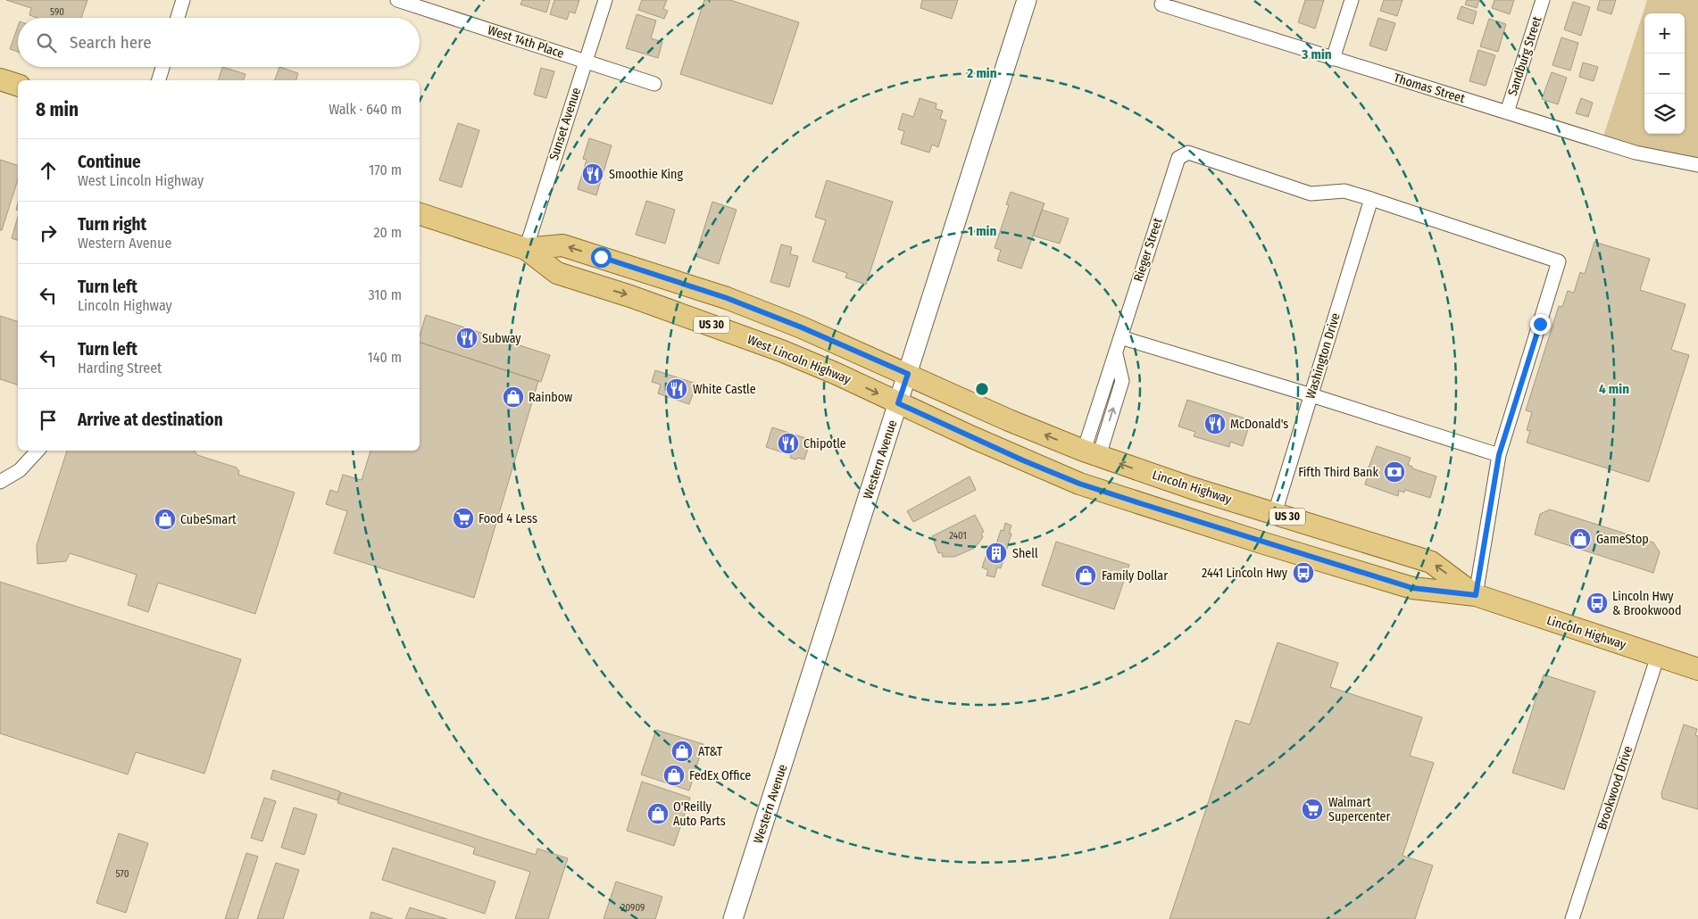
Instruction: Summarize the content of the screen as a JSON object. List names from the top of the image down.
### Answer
{
  "streets": {
    "main road": [
      "US 30",
      "West Lincoln Highway",
      "Western Avenue",
      "Lincoln Highway"
    ],
    "street": [
      "West 14th Place",
      "Sandburg Street",
      "Thomas Street",
      "Sunset Avenue",
      "Rieger Street",
      "Washington Drive",
      "Brookwood Drive"
    ]
  },
  "crossings": [
    ["West 14th Place", "Sunset Avenue"],
    ["Sandburg Street", "Thomas Street"],
    ["Sunset Avenue", "West Lincoln Highway"],
    ["Rieger Street", "Washington Drive"],
    ["Rieger Street", "Lincoln Highway"],
    ["Washington Drive", "Lincoln Highway"],
    ["West Lincoln Highway", "Western Avenue"],
    ["West Lincoln Highway", "Lincoln Highway"],
    ["Western Avenue", "Lincoln Highway"],
    ["Lincoln Highway", "Brookwood Drive"]
  ],
  "places": {
    "restaurant": [
      "Smoothie King",
      "Subway",
      "White Castle",
      "McDonald's",
      "Chipotle"
    ],
    "shop": [
      "Rainbow",
      "CubeSmart",
      "GameStop",
      "Family Dollar",
      "AT&T",
      "FedEx Office",
      "O'Reilly Auto Parts"
    ],
    "bank": ["Fifth Third Bank"],
    "supermarket": ["Food 4 Less", "Walmart Supercenter"],
    "building": ["Shell"],
    "bus stop": ["2441 Lincoln Hwy", "Lincoln Hwy & Brookwood"]
  },
  "house_numbers": [
    "590",
    "2401",
    "570",
    "20909"
  ],
  "page": {
    "map_buttons": ["+", "−"],
    "search": "Search here",
    "heading": ["8 min", "Walk · 640 m"],
    "list": [
      ["Continue", "West Lincoln Highway", "170 m"],
      ["Turn right", "Western Avenue", "20 m"],
      ["Turn left", "Lincoln Highway", "310 m"],
      ["Turn left", "Harding Street", "140 m"],
      "Arrive at destination"
    ]
  },
  "rings": [
    "3 min",
    "2 min",
    "1 min",
    "4 min"
  ]
}
